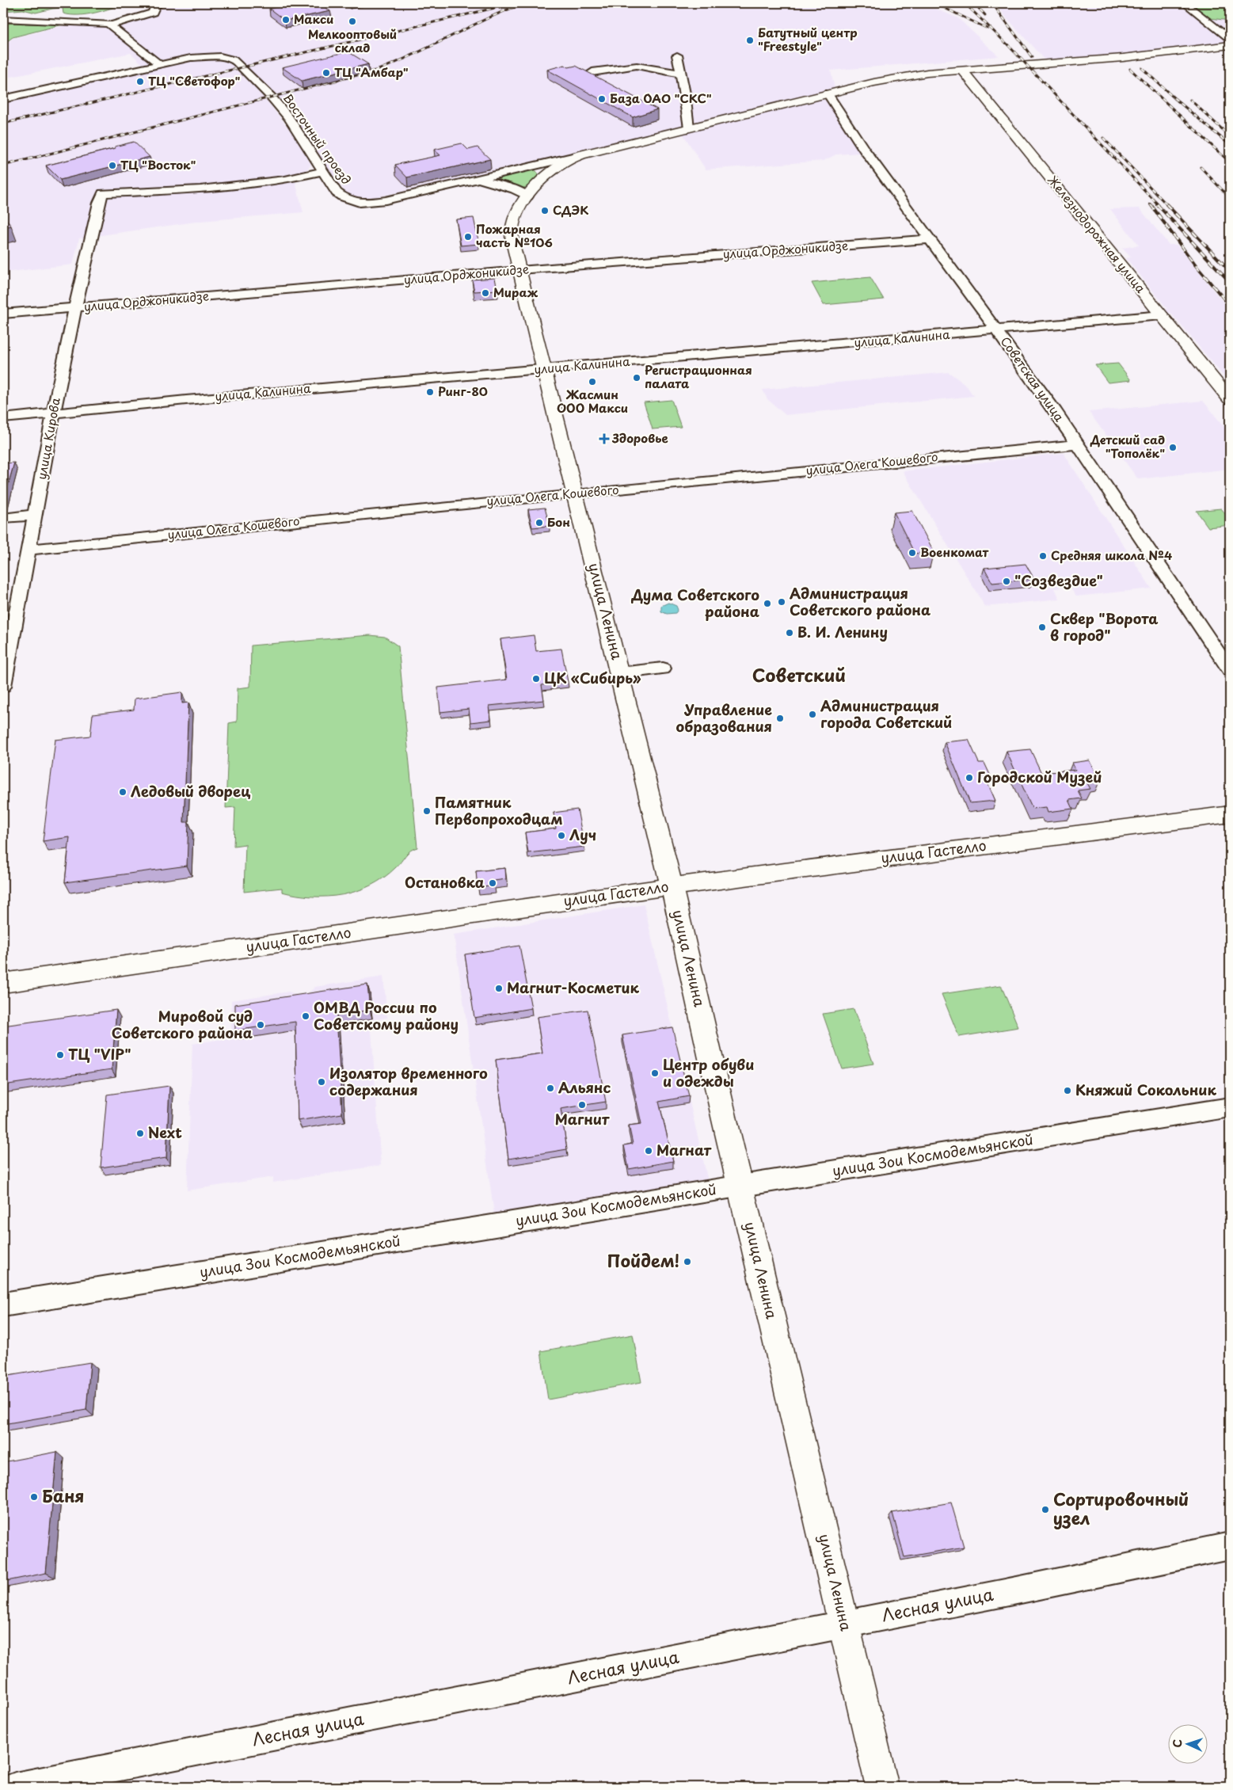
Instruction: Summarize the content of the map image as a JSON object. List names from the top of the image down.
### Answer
{
  "streets": {
    "main road": ["Железнодорожная улица", "улица Ленина", "улица Гастелло"],
    "street": [
      "Восточный проезд",
      "улица Орджоникидзе",
      "улица Калинина",
      "Советская улица",
      "улица Кирова",
      "улица Олега Кошевого",
      "улица Зои Космодемьянской",
      "Лесная улица"
    ]
  },
  "crossings": [
    ["Восточный проезд", "улица Кирова"],
    ["Восточный проезд", "улица Ленина"],
    ["Железнодорожная улица", "улица Калинина"],
    ["Железнодорожная улица", "улица Ленина"],
    ["улица Орджоникидзе", "Советская улица"],
    ["улица Орджоникидзе", "улица Кирова"],
    ["улица Орджоникидзе", "улица Ленина"],
    ["улица Калинина", "Советская улица"],
    ["улица Калинина", "улица Кирова"],
    ["улица Калинина", "улица Ленина"],
    ["Советская улица", "улица Олега Кошевого"],
    ["Советская улица", "улица Ленина"],
    ["улица Кирова", "улица Олега Кошевого"],
    ["улица Олега Кошевого", "улица Ленина"],
    ["улица Ленина", "улица Гастелло"],
    ["улица Ленина", "улица Зои Космодемьянской"],
    ["улица Ленина", "Лесная улица"]
  ],
  "districts": ["Советский"],
  "places": {
    "other": [
      "Макси",
      "Мелкооптовый склад",
      "Батутный центр \"Freestyle\"",
      "ТЦ \"Амбар\"",
      "ТЦ \"Светофор\"",
      "База ОАО \"СКС\"",
      "ТЦ \"Восток\"",
      "СДЭК",
      "Пожарная часть №106",
      "Мираж",
      "Регистрационная палата",
      "Жасмин ООО Макси",
      "Ринг-80",
      "Детский сад \"Тополёк\"",
      "Бон",
      "Военкомат",
      "Средняя школа №4",
      "\"Созвездие\"",
      "Администрация Советского района",
      "Дума Советского района",
      "Сквер \"Ворота в город\"",
      "В. И. Ленину",
      "ЦК «Сибирь»",
      "Администрация города Советский",
      "Управление образования",
      "Городской Музей",
      "Ледовый дворец",
      "Памятник Первопроходцам",
      "Луч",
      "Остановка",
      "Магнит-Косметик",
      "ОМВД России по Советскому району",
      "Мировой суд Советского района",
      "ТЦ \"VIP\"",
      "Центр обуви и одежды",
      "Изолятор временного содержания",
      "Альянс",
      "Княжий Сокольник",
      "Магнит",
      "Next",
      "Магнат",
      "Пойдем!",
      "Баня",
      "Сортировочный узел"
    ],
    "health": ["Здоровье"]
  },
  "north": "left"
}
